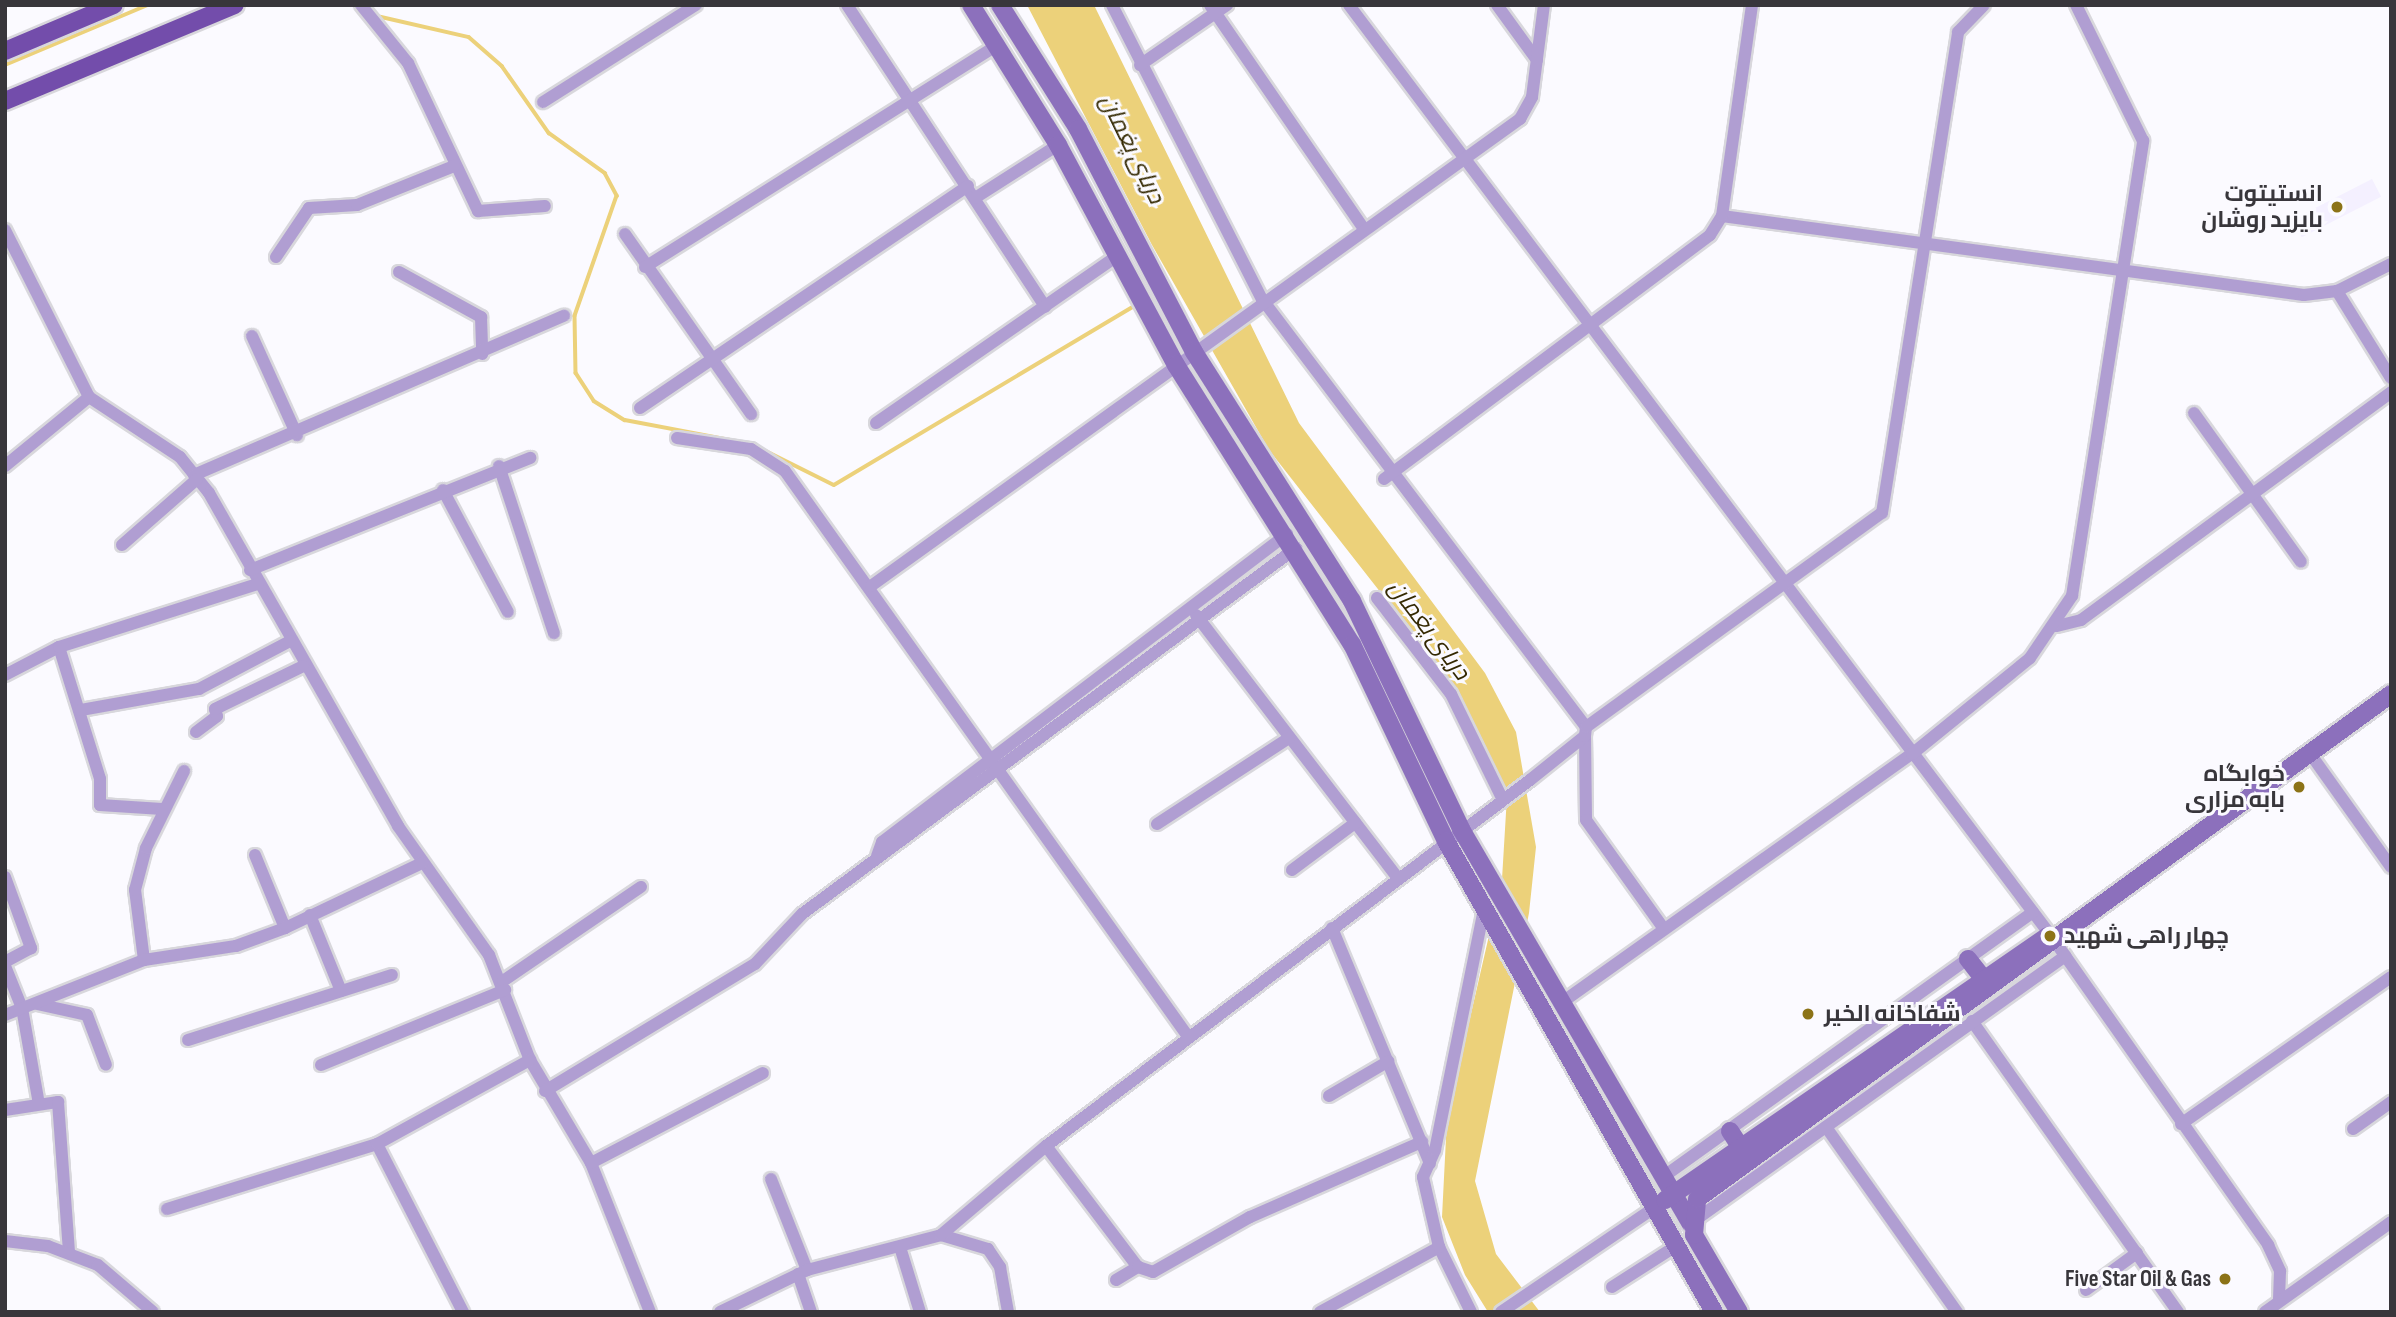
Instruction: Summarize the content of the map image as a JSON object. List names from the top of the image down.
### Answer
{
  "water": ["دریای پغمان"],
  "places": [
    "انستیتوت بایزید روشان",
    "خوابگاه بابه مزاری",
    "چهار راهی شهید",
    "شفاخانه الخیر",
    "Five Star Oil & Gas"
  ]
}
